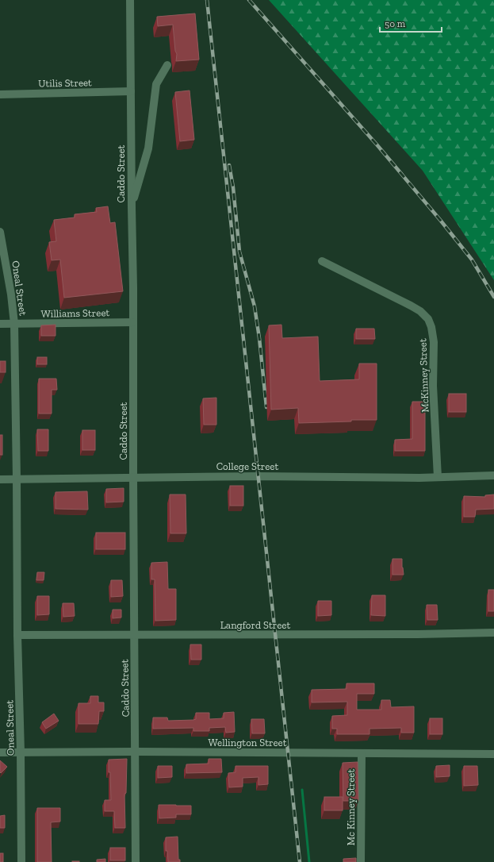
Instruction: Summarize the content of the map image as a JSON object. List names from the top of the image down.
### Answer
{
  "streets": {
    "street": [
      "Utilis Street",
      "Caddo Street",
      "Oneal Street",
      "Williams Street",
      "McKinney Street",
      "College Street",
      "Langford Street",
      "Wellington Street",
      "Mc Kinney Street"
    ]
  },
  "crossings": [
    ["Utilis Street", "Caddo Street"],
    ["Caddo Street", "Williams Street"],
    ["Caddo Street", "College Street"],
    ["Caddo Street", "Langford Street"],
    ["Caddo Street", "Wellington Street"],
    ["Oneal Street", "Williams Street"],
    ["Oneal Street", "College Street"],
    ["Oneal Street", "Langford Street"],
    ["Oneal Street", "Wellington Street"],
    ["McKinney Street", "College Street"],
    ["Wellington Street", "Mc Kinney Street"]
  ],
  "scale_bar": "50 m"
}
